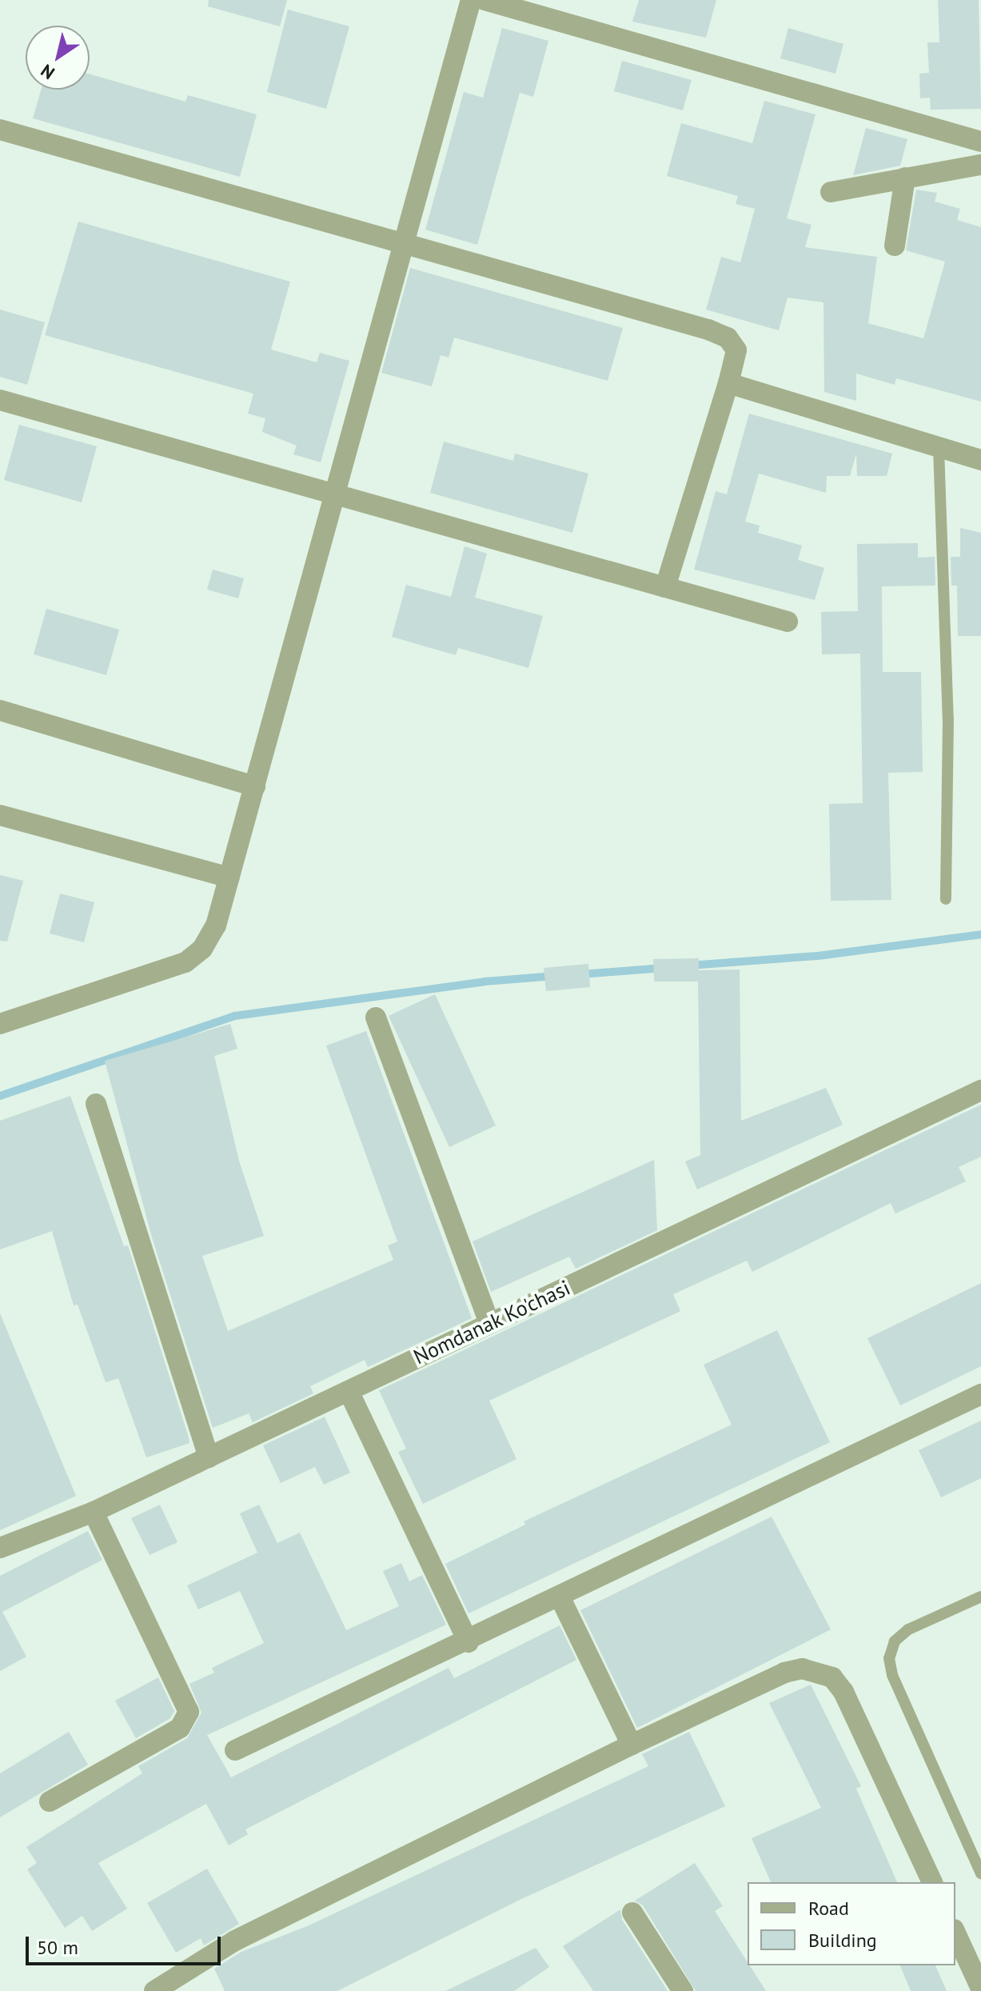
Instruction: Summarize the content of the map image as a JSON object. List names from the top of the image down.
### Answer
{
  "streets": {
    "street": ["Nomdanak Ko'chasi"]
  },
  "legend": ["Road", "Building"],
  "scale_bar": "50 m",
  "north": "bottom left"
}
